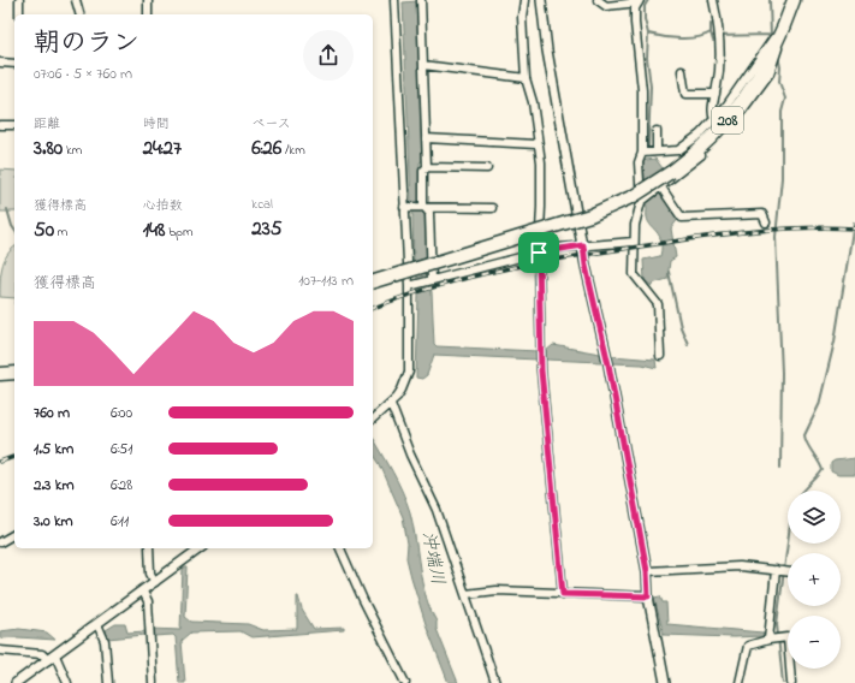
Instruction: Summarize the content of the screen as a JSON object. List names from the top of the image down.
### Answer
{
  "streets": {
    "highway": ["208"]
  },
  "water": ["沖端川"],
  "page": {
    "heading": ["朝のラン", "07:06 · 5 × 760 m"],
    "stats": [
      ["距離", "3.80 km"],
      ["時間", "24:27"],
      ["ペース", "6:26 /km"],
      ["獲得標高", "50 m"],
      ["心拍数", "148 bpm"],
      ["kcal", "235"]
    ],
    "chart": ["獲得標高", "107–113 m"],
    "list": [
      {
        "name": "760 m",
        "note": "6:00"
      },
      {
        "name": "1.5 km",
        "note": "6:51"
      },
      {
        "name": "2.3 km",
        "note": "6:28"
      },
      {
        "name": "3.0 km",
        "note": "6:11"
      }
    ],
    "map_buttons": ["+", "−"]
  }
}
